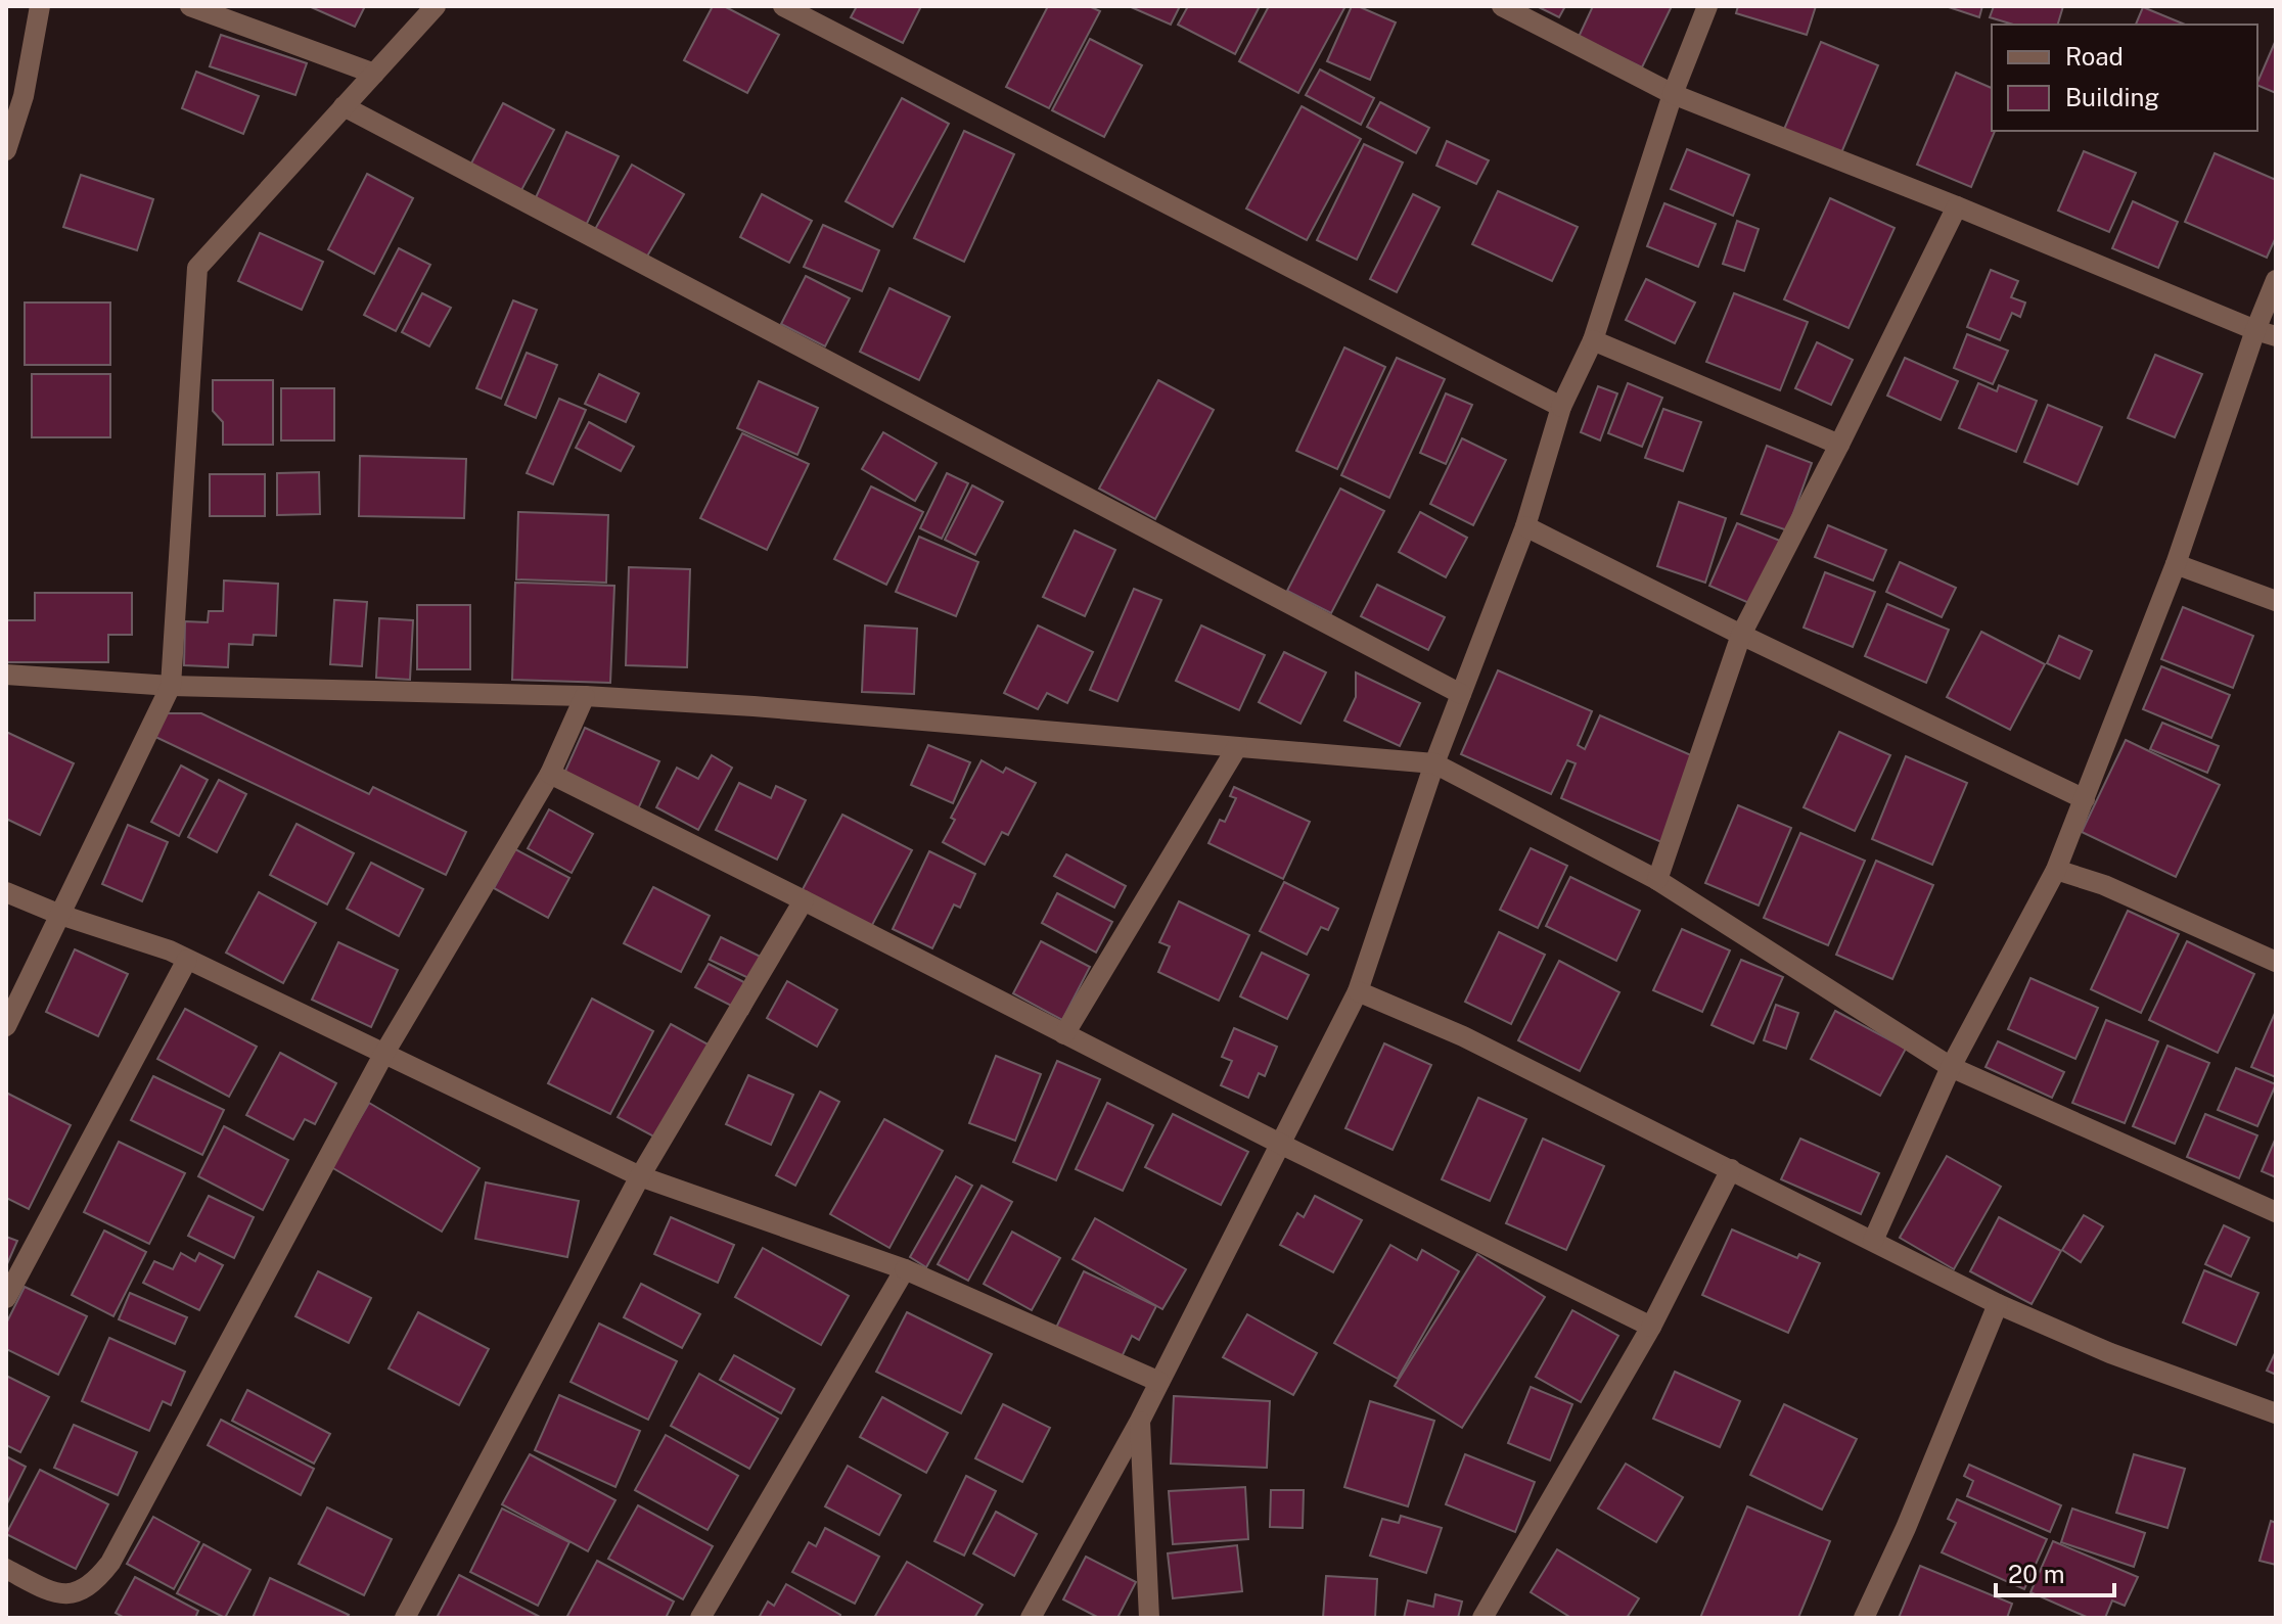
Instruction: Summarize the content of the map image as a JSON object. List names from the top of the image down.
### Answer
{
  "legend": ["Road", "Building"],
  "scale_bar": "20 m"
}
